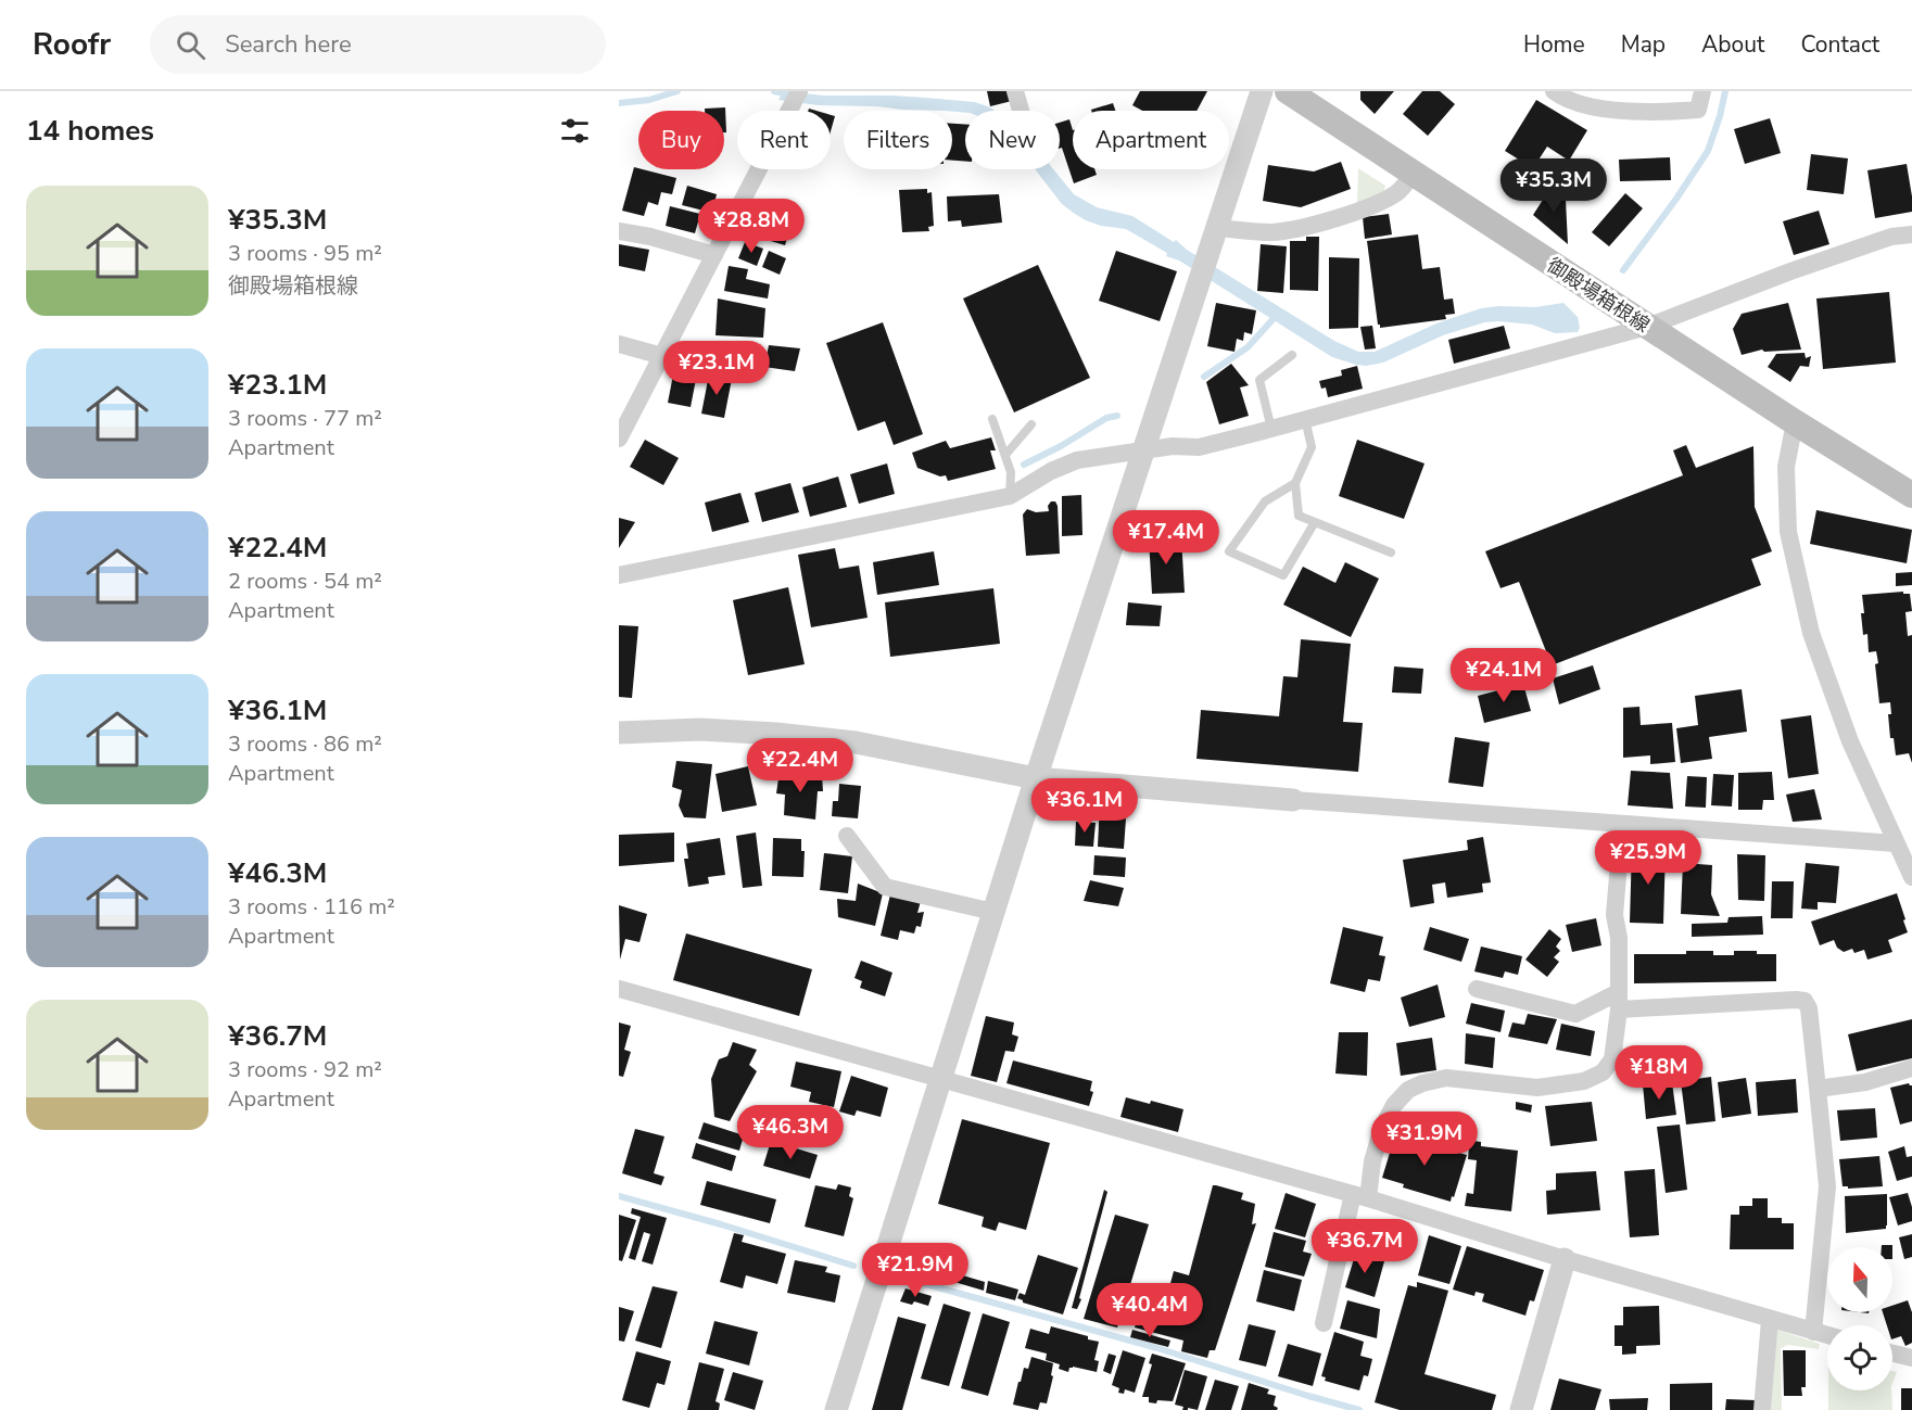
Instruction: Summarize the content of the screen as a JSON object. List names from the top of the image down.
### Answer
{
  "streets": {
    "main road": ["御殿場箱根線"]
  },
  "north": "top",
  "page": {
    "header": "Roofr",
    "search": "Search here",
    "nav": [
      "Home",
      "Map",
      "About",
      "Contact"
    ],
    "heading": "14 homes",
    "chip": [
      "Buy",
      "Rent",
      "Filters",
      "New",
      "Apartment"
    ],
    "price": [
      "¥35.3M",
      "¥28.8M",
      "¥23.1M",
      "¥17.4M",
      "¥24.1M",
      "¥22.4M",
      "¥36.1M",
      "¥25.9M",
      "¥18M",
      "¥46.3M",
      "¥31.9M",
      "¥36.7M",
      "¥21.9M",
      "¥40.4M"
    ],
    "list": [
      {
        "name": "¥35.3M",
        "note": "3 rooms · 95 m² · 御殿場箱根線"
      },
      {
        "name": "¥23.1M",
        "note": "3 rooms · 77 m² · Apartment"
      },
      {
        "name": "¥22.4M",
        "note": "2 rooms · 54 m² · Apartment"
      },
      {
        "name": "¥36.1M",
        "note": "3 rooms · 86 m² · Apartment"
      },
      {
        "name": "¥46.3M",
        "note": "3 rooms · 116 m² · Apartment"
      },
      {
        "name": "¥36.7M",
        "note": "3 rooms · 92 m² · Apartment"
      }
    ]
  }
}
